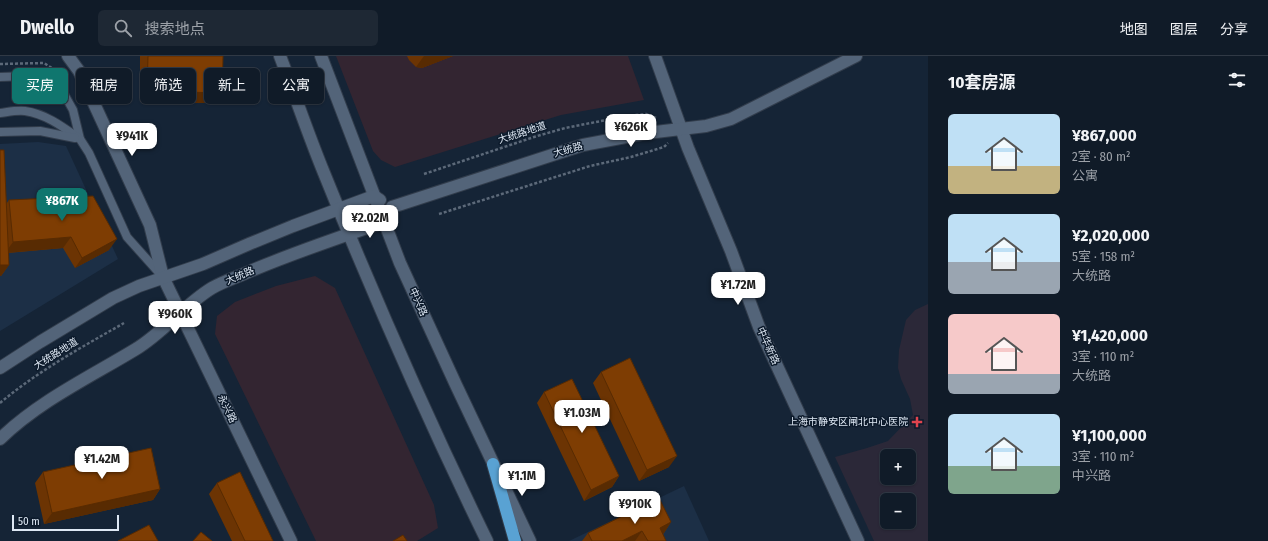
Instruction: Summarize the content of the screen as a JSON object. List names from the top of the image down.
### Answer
{
  "streets": {
    "street": [
      "大统路",
      "中兴路",
      "中华新路",
      "永兴路"
    ],
    "path": ["大统路地道"]
  },
  "crossings": [
    ["大统路", "中兴路"],
    ["大统路", "中华新路"],
    ["大统路", "永兴路"]
  ],
  "places": {
    "health": ["上海市静安区闸北中心医院"]
  },
  "scale_bar": "50 m",
  "page": {
    "header": "Dwello",
    "search": "搜索地点",
    "nav": ["地图", "图层", "分享"],
    "heading": "10套房源",
    "chip": [
      "买房",
      "租房",
      "筛选",
      "新上",
      "公寓"
    ],
    "list": [
      {
        "name": "¥867,000",
        "note": "2室 · 80 m² · 公寓"
      },
      {
        "name": "¥2,020,000",
        "note": "5室 · 158 m² · 大统路"
      },
      {
        "name": "¥1,420,000",
        "note": "3室 · 110 m² · 大统路"
      },
      {
        "name": "¥1,100,000",
        "note": "3室 · 110 m² · 中兴路"
      }
    ],
    "price": [
      "¥626K",
      "¥941K",
      "¥867K",
      "¥2.02M",
      "¥1.72M",
      "¥960K",
      "¥1.03M",
      "¥1.42M",
      "¥1.1M",
      "¥910K"
    ],
    "map_buttons": ["+", "−"],
    "scale": "50 m"
  }
}
